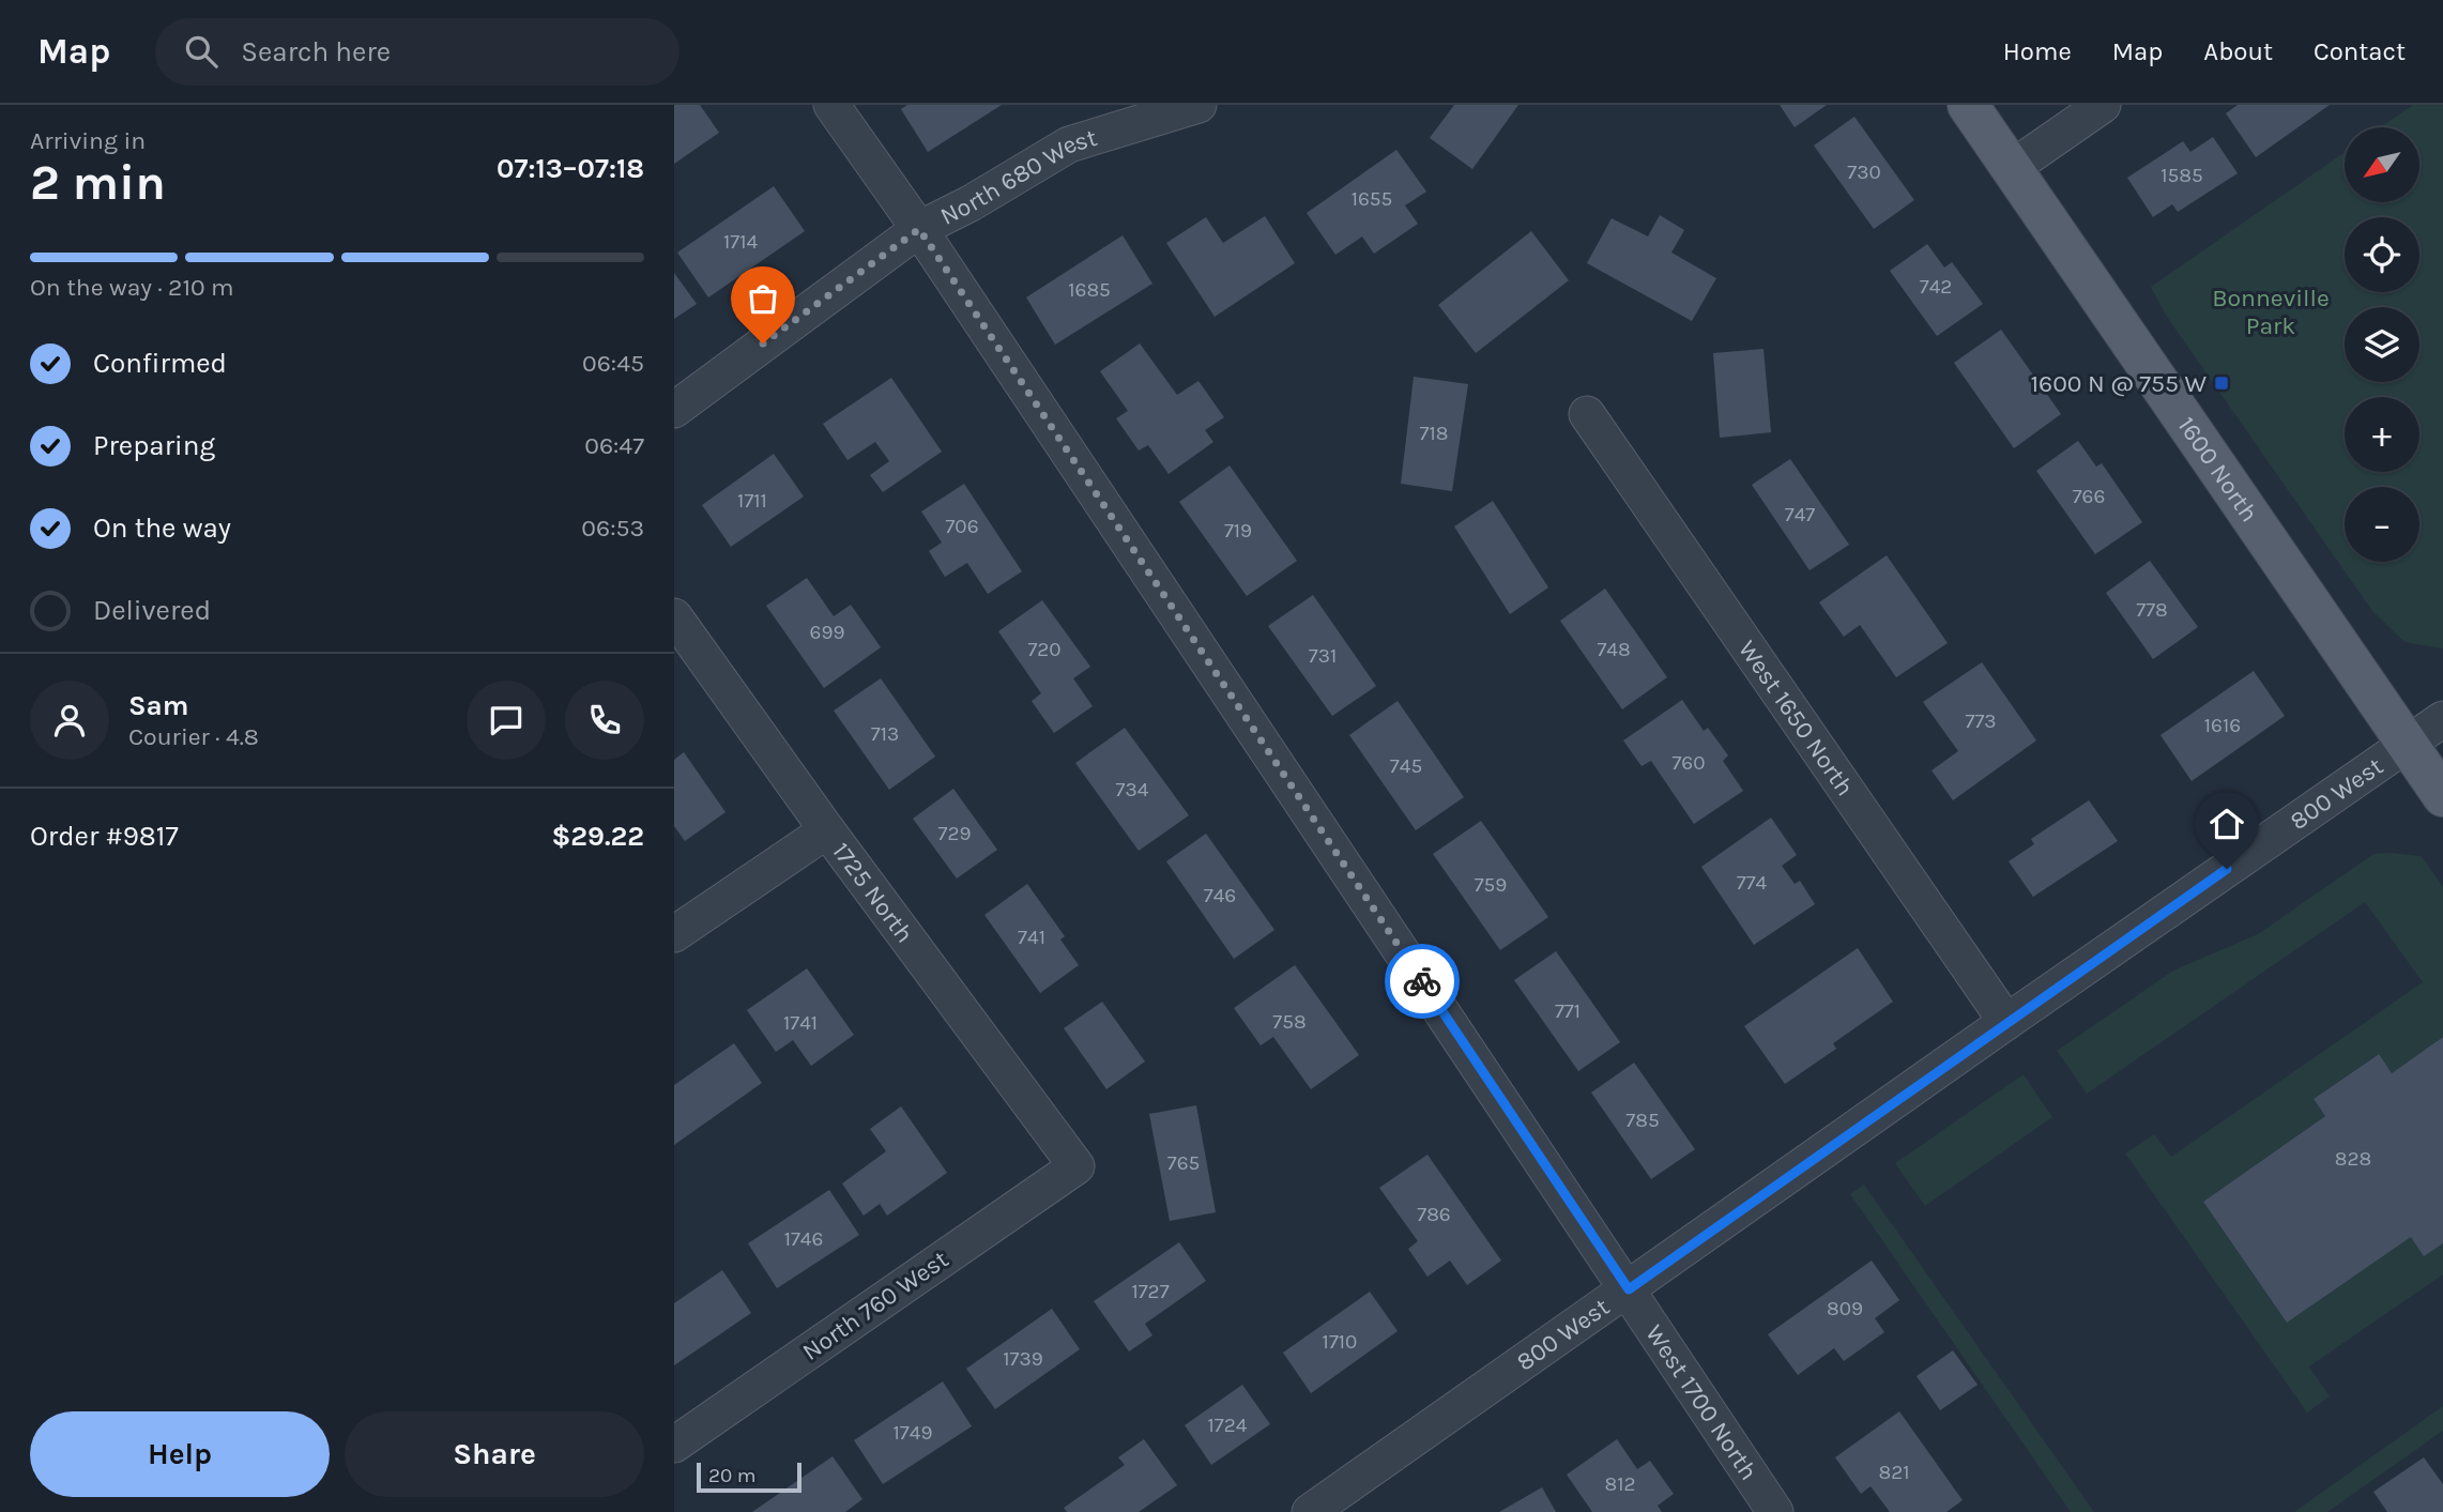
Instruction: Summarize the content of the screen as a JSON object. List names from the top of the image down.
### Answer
{
  "streets": {
    "main road": ["1600 North"],
    "street": [
      "North 680 West",
      "West 1650 North",
      "800 West",
      "1725 North",
      "North 760 West",
      "West 1700 North"
    ]
  },
  "crossings": [
    ["North 680 West", "West 1700 North"],
    ["1600 North", "800 West"],
    ["West 1650 North", "800 West"],
    ["800 West", "West 1700 North"],
    ["1725 North", "North 760 West"]
  ],
  "parks": ["Bonneville Park"],
  "places": {
    "transit": ["1600 N @ 755 W"]
  },
  "house_numbers": [
    "730",
    "1585",
    "1655",
    "1714",
    "742",
    "1685",
    "718",
    "766",
    "1711",
    "747",
    "706",
    "719",
    "778",
    "699",
    "720",
    "748",
    "731",
    "773",
    "1616",
    "713",
    "760",
    "745",
    "734",
    "729",
    "774",
    "759",
    "746",
    "741",
    "771",
    "758",
    "1741",
    "785",
    "828",
    "765",
    "786",
    "1746",
    "1727",
    "809",
    "1710",
    "1739",
    "1724",
    "1749",
    "821",
    "812"
  ],
  "scale_bar": "20 m",
  "north": "bottom left",
  "page": {
    "header": "Map",
    "search": "Search here",
    "nav": [
      "Home",
      "Map",
      "About",
      "Contact"
    ],
    "heading": ["2 min", "Arriving in", "07:13–07:18"],
    "panel": [
      "Sam",
      "Courier · 4.8",
      "Order #9817",
      "$29.22"
    ],
    "map_buttons": ["+", "−"],
    "bar": "On the way · 210 m",
    "list": [
      ["Confirmed", "06:45"],
      ["Preparing", "06:47"],
      ["On the way", "06:53"],
      "Delivered"
    ],
    "buttons": ["Help", "Share"],
    "scale": "20 m"
  }
}
